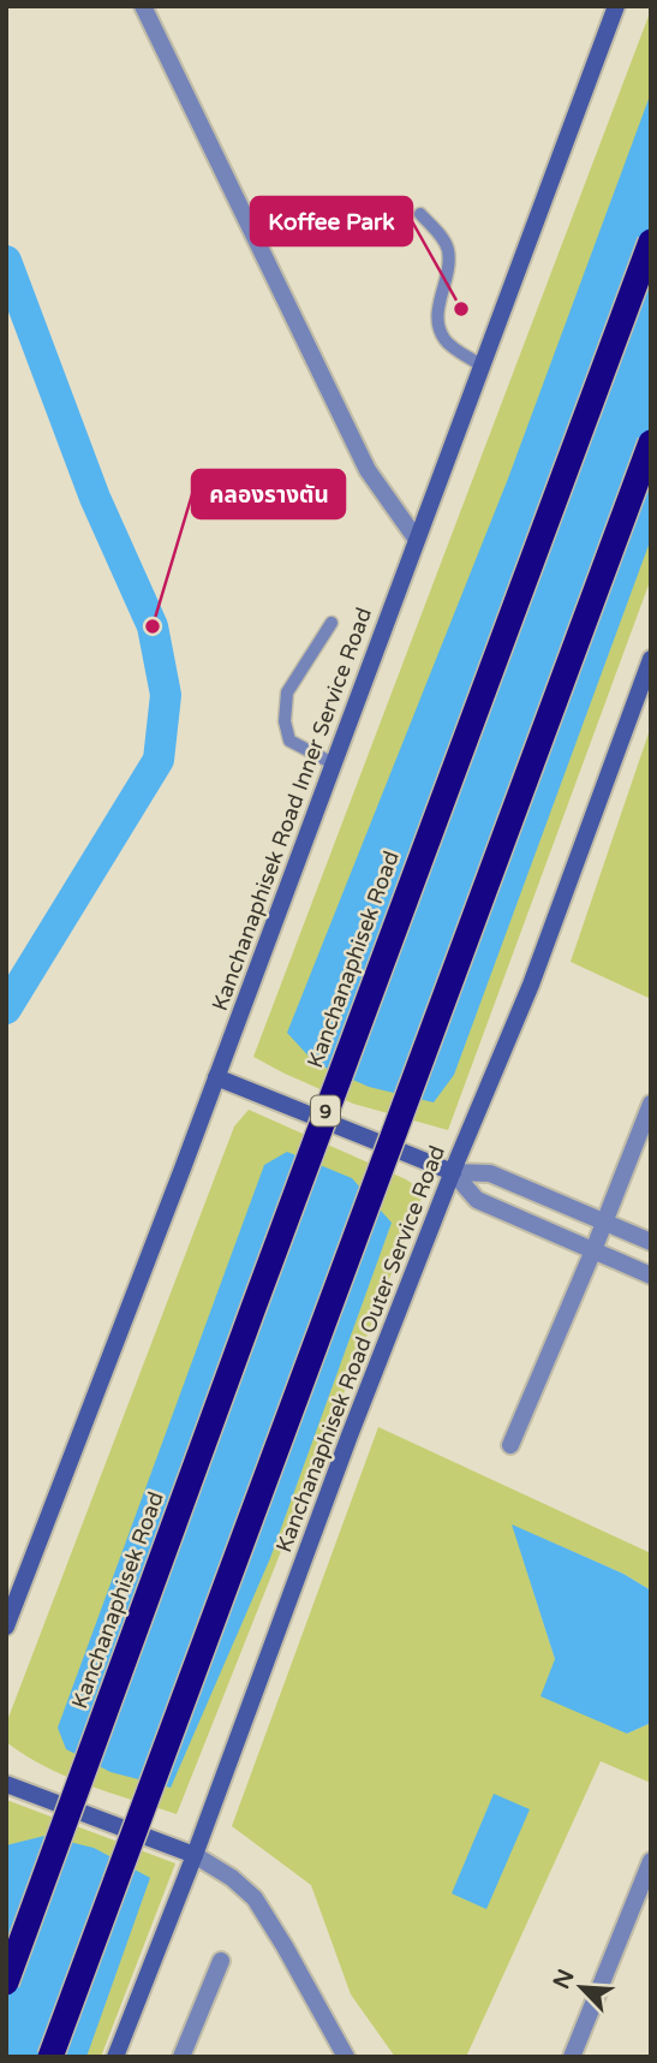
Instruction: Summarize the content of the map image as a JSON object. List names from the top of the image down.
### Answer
{
  "streets": {
    "highway": ["Kanchanaphisek Road", "9"],
    "main road": ["Kanchanaphisek Road Inner Service Road", "Kanchanaphisek Road Outer Service Road"]
  },
  "places": ["Koffee Park", "คลองรางตัน"],
  "north": "top left"
}
